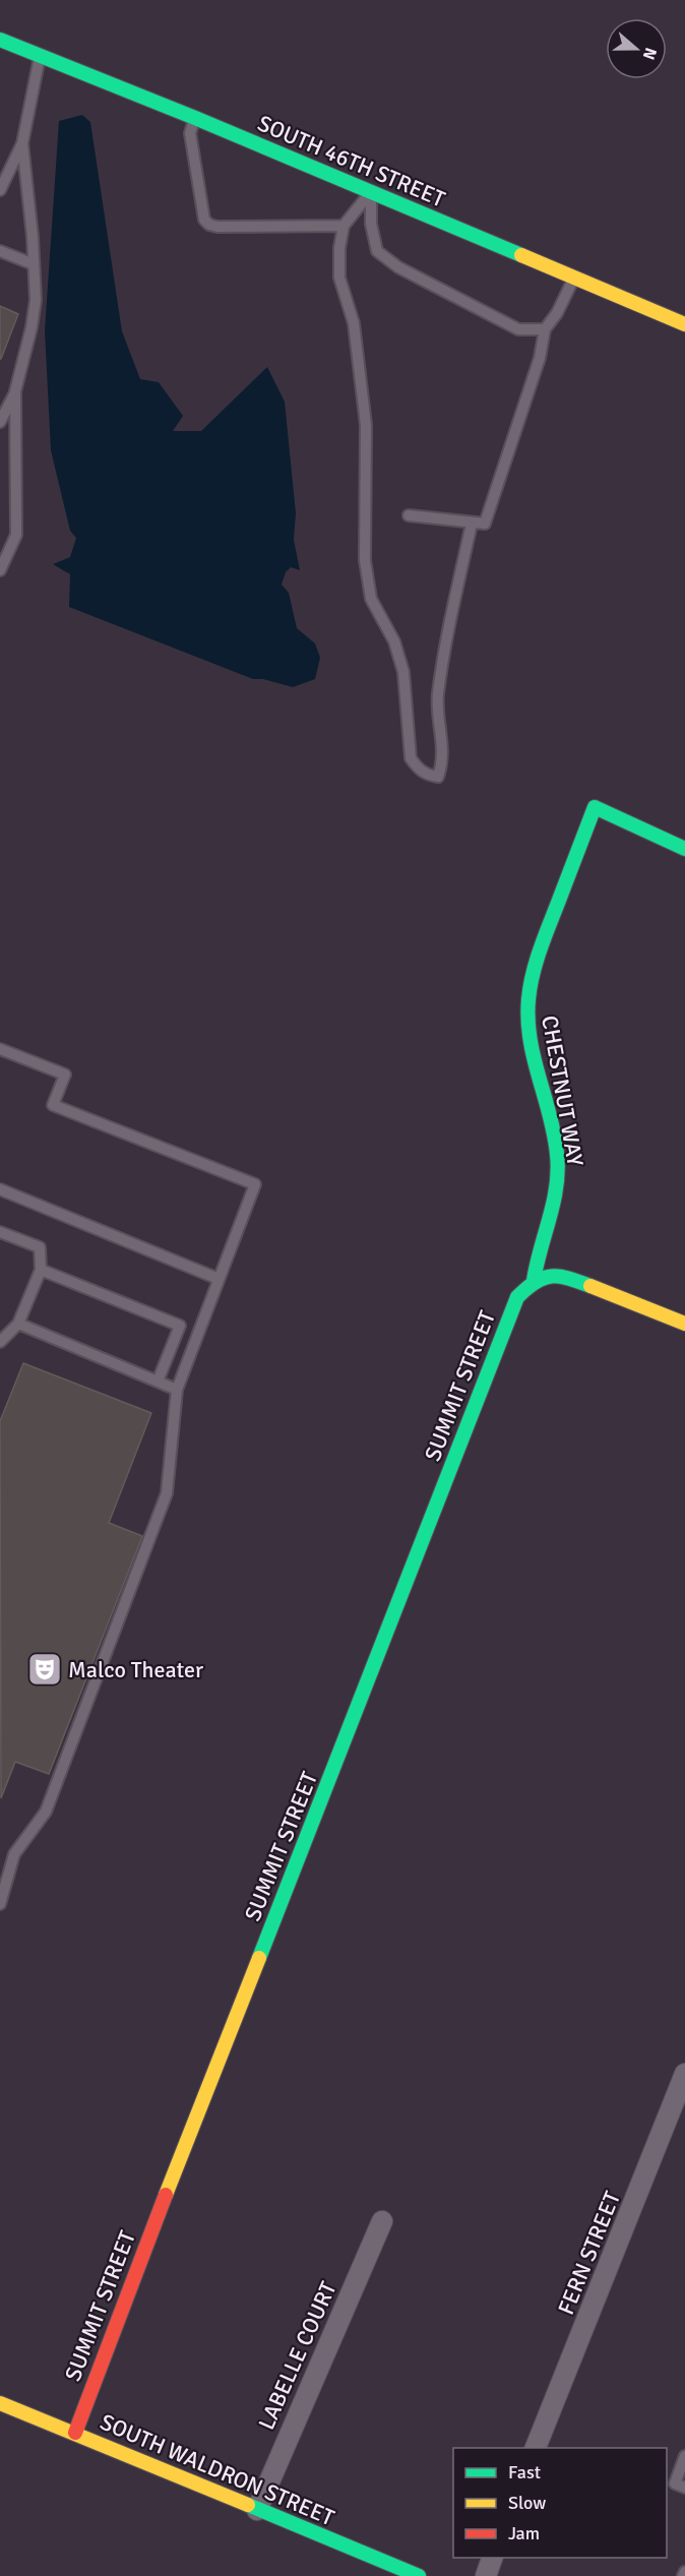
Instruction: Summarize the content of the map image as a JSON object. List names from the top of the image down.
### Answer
{
  "streets": {
    "street": [
      "SOUTH 46TH STREET",
      "CHESTNUT WAY",
      "SUMMIT STREET",
      "FERN STREET",
      "LABELLE COURT",
      "SOUTH WALDRON STREET"
    ]
  },
  "crossings": [
    ["CHESTNUT WAY", "SUMMIT STREET"],
    ["SUMMIT STREET", "SOUTH WALDRON STREET"],
    ["LABELLE COURT", "SOUTH WALDRON STREET"]
  ],
  "places": {
    "theatre": ["Malco Theater"]
  },
  "legend": ["Fast", "Slow", "Jam"],
  "north": "right"
}
